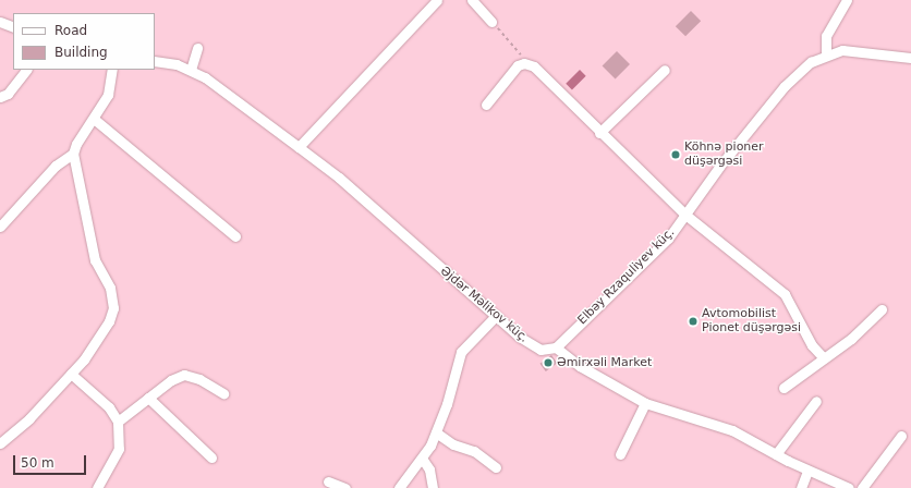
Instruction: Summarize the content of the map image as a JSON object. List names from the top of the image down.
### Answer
{
  "streets": {
    "street": ["Elbəy Rzaquliyev küç.", "Əjdər Məlikov küç."]
  },
  "crossings": [
    ["Elbəy Rzaquliyev küç.", "Əjdər Məlikov küç."]
  ],
  "places": ["Köhnə pioner düşərgəsi", "Avtomobilist Pionet düşərgəsi", "Əmirxəli Market"],
  "legend": ["Road", "Building"],
  "scale_bar": "50 m"
}
